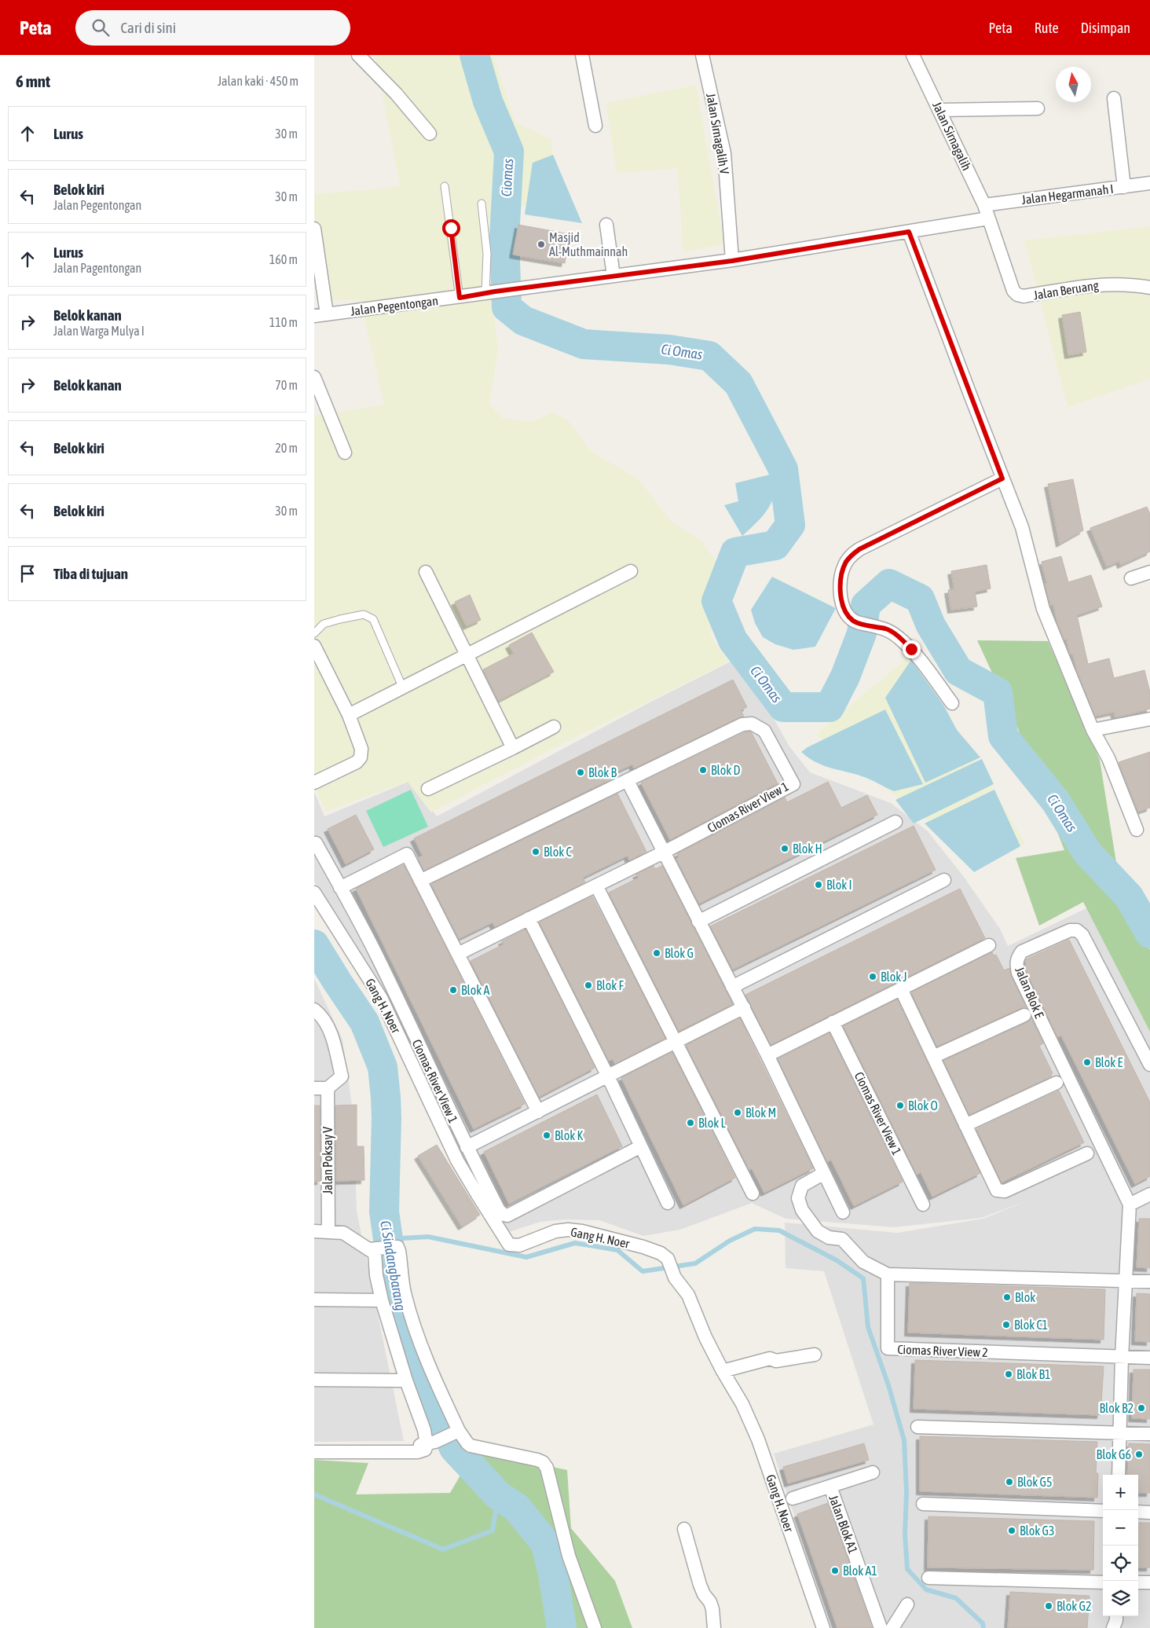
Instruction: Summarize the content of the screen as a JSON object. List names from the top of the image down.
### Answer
{
  "streets": {
    "street": [
      "Jalan Sirnagalih V",
      "Jalan Sirnagalih",
      "Jalan Hegarmanah I",
      "Jalan Beruang",
      "Jalan Pegentongan",
      "Ciomas River View 1",
      "Jalan Blok E",
      "Gang H. Noer",
      "Jalan Poksay V",
      "Ciomas River View 2",
      "Jalan Blok A1"
    ]
  },
  "crossings": [
    ["Jalan Sirnagalih V", "Jalan Pegentongan"],
    ["Jalan Sirnagalih", "Jalan Hegarmanah I"],
    ["Jalan Sirnagalih", "Jalan Beruang"],
    ["Jalan Sirnagalih", "Jalan Pegentongan"],
    ["Jalan Beruang", "Jalan Pegentongan"]
  ],
  "water": ["Ciomas", "Ci Omas", "Ci Sindangbarang"],
  "places": [
    "Masjid Al-Muthmainnah",
    "Blok D",
    "Blok B",
    "Blok H",
    "Blok C",
    "Blok I",
    "Blok G",
    "Blok J",
    "Blok F",
    "Blok A",
    "Blok E",
    "Blok O",
    "Blok M",
    "Blok L",
    "Blok K",
    "Blok",
    "Blok C1",
    "Blok B1",
    "Blok B2",
    "Blok G6",
    "Blok G5",
    "Blok G3",
    "Blok A1",
    "Blok G2"
  ],
  "north": "top",
  "page": {
    "header": "Peta",
    "search": "Cari di sini",
    "nav": ["Peta", "Rute", "Disimpan"],
    "heading": ["6 mnt", "Jalan kaki · 450 m"],
    "list": [
      ["Lurus", "30 m"],
      ["Belok kiri", "Jalan Pegentongan", "30 m"],
      ["Lurus", "Jalan Pagentongan", "160 m"],
      ["Belok kanan", "Jalan Warga Mulya I", "110 m"],
      ["Belok kanan", "70 m"],
      ["Belok kiri", "20 m"],
      ["Belok kiri", "30 m"],
      "Tiba di tujuan"
    ],
    "map_buttons": ["+", "−"]
  }
}
